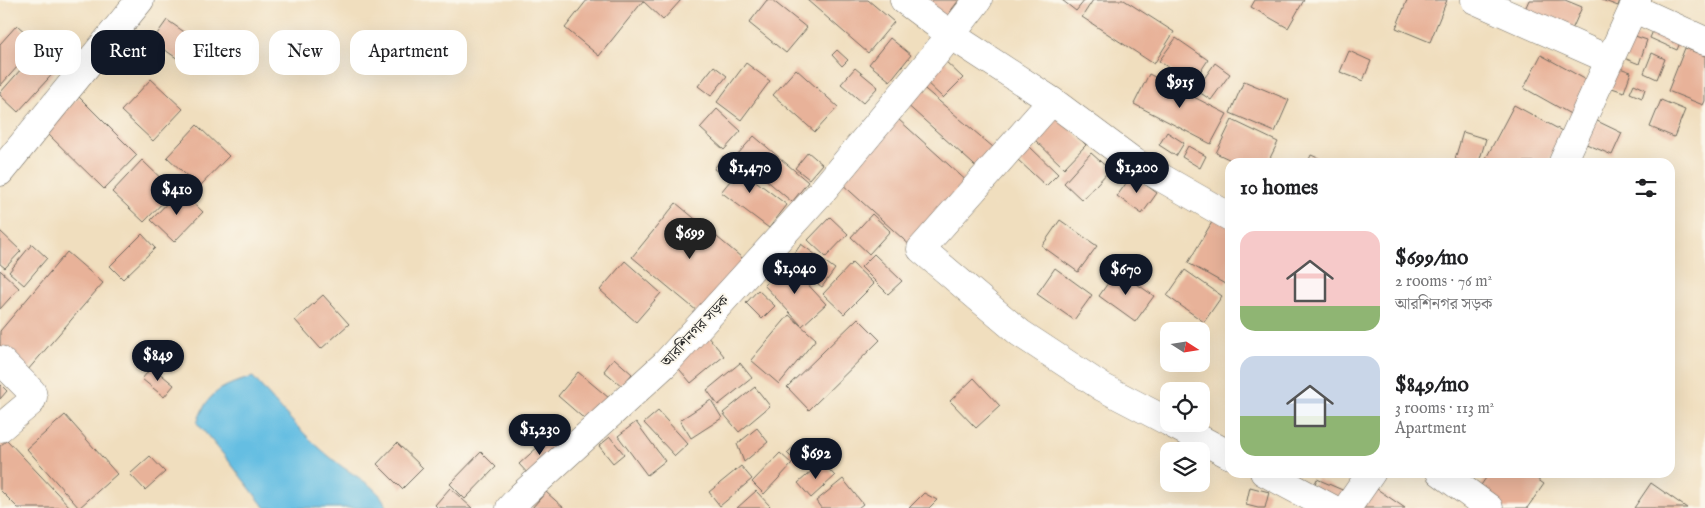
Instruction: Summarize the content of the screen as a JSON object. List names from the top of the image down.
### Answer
{
  "streets": {
    "street": ["আরশিনগর সড়ক"]
  },
  "north": "right",
  "page": {
    "chip": [
      "Buy",
      "Rent",
      "Filters",
      "New",
      "Apartment"
    ],
    "price": [
      "$915",
      "$1,470",
      "$1,200",
      "$410",
      "$699",
      "$1,040",
      "$670",
      "$849",
      "$1,230",
      "$692"
    ],
    "heading": "10 homes",
    "list": [
      {
        "name": "$699/mo",
        "note": "2 rooms · 76 m² · আরশিনগর সড়ক"
      },
      {
        "name": "$849/mo",
        "note": "3 rooms · 113 m² · Apartment"
      }
    ]
  }
}
